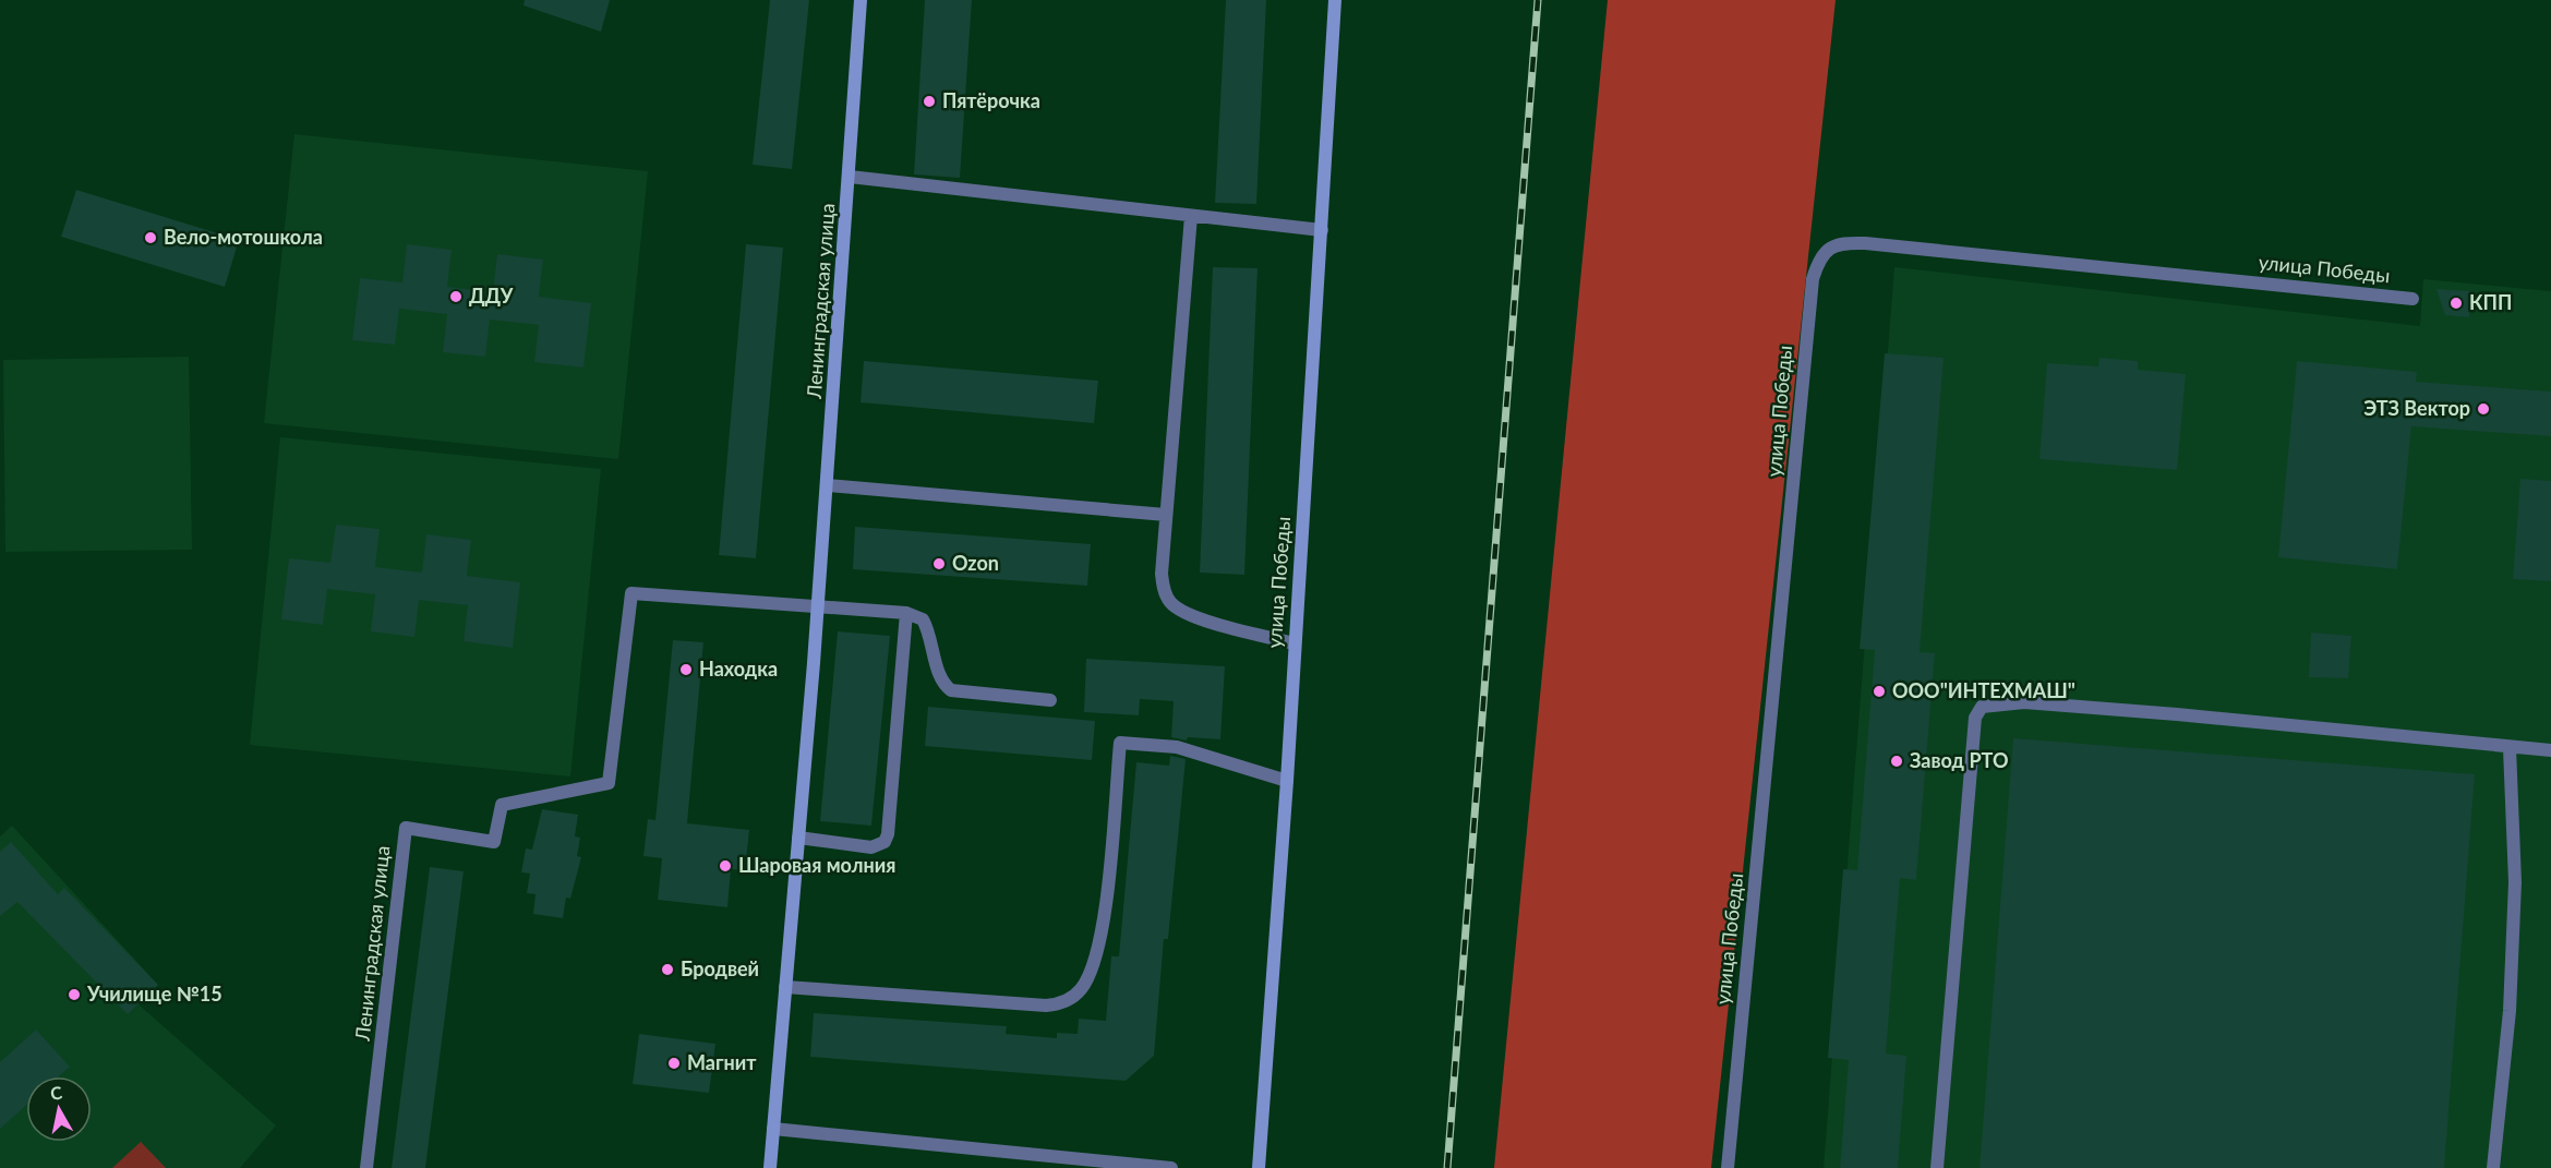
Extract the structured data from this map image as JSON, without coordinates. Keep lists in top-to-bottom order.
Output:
{
  "streets": {
    "street": ["улица Победы", "Ленинградская улица"]
  },
  "places": [
    "Пятёрочка",
    "Вело-мотошкола",
    "ДДУ",
    "КПП",
    "ЭТЗ Вектор",
    "Ozon",
    "Находка",
    "ООО\"ИНТЕХМАШ\"",
    "Завод РТО",
    "Шаровая молния",
    "Бродвей",
    "Училище №15",
    "Магнит"
  ],
  "north": "top"
}
